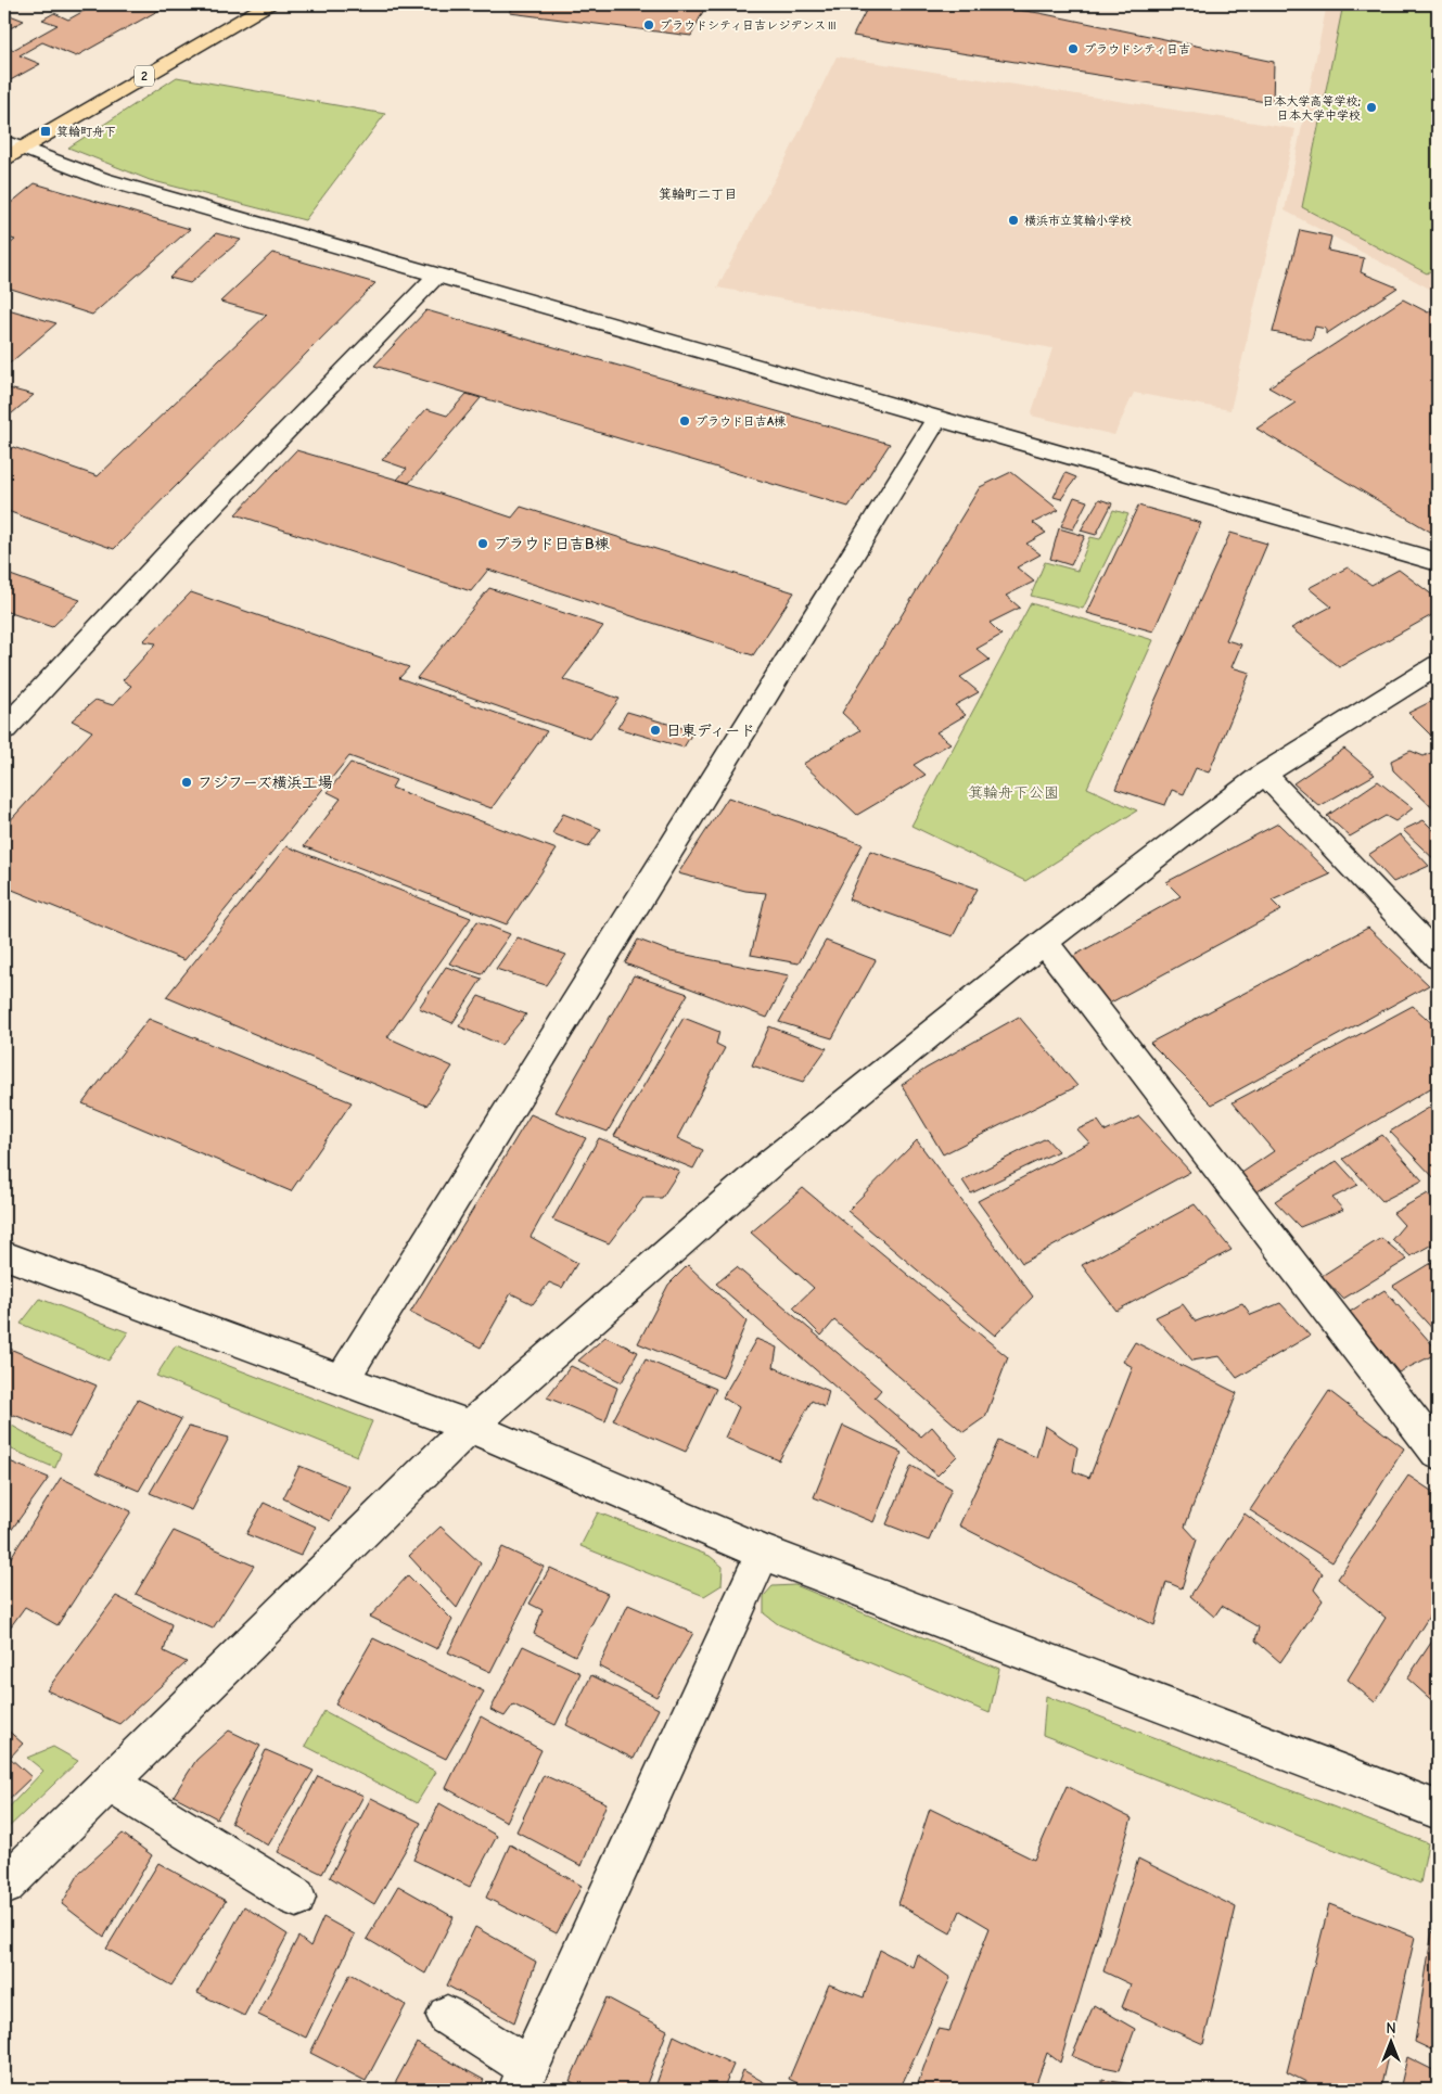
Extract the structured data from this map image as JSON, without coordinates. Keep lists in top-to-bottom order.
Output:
{
  "streets": {
    "main road": ["2"]
  },
  "districts": ["箕輪町二丁目"],
  "parks": ["箕輪舟下公園"],
  "places": {
    "other": [
      "プラウドシティ日吉レジデンスⅢ",
      "プラウドシティ日吉",
      "日本大学高等学校; 日本大学中学校",
      "横浜市立箕輪小学校",
      "プラウド日吉A棟",
      "プラウド日吉B棟",
      "日東ディード",
      "フジフーズ横浜工場"
    ],
    "transit": ["箕輪町舟下"]
  },
  "north": "top"
}
